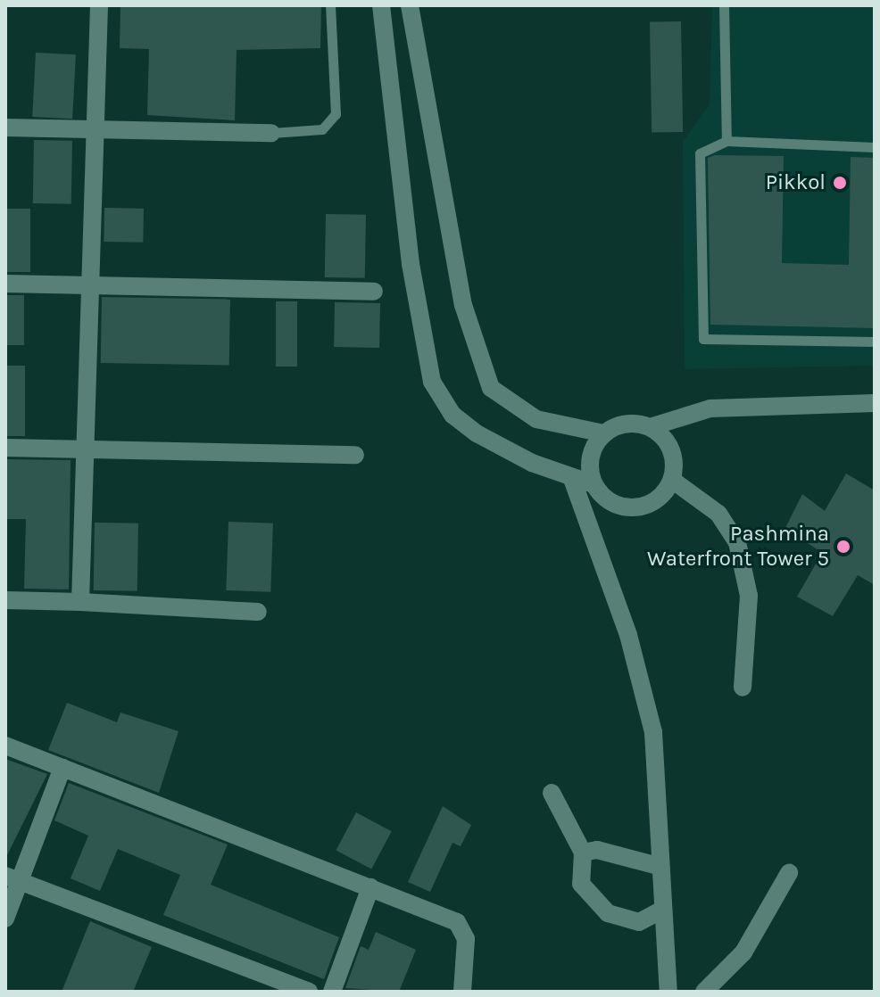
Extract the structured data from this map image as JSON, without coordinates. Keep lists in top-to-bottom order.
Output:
{
  "places": ["Pikkol", "Pashmina Waterfront Tower 5"]
}
